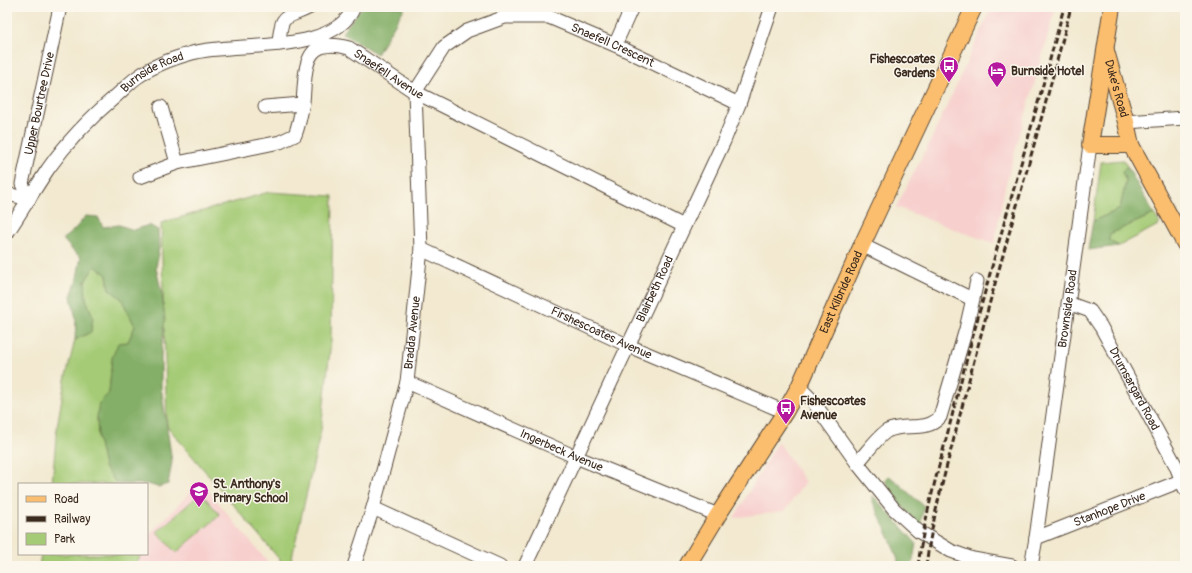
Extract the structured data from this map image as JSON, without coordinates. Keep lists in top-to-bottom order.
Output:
{
  "streets": {
    "main road": ["Duke's Road", "East Kilbride Road", "Brownside Road"],
    "street": [
      "Snaefell Crescent",
      "Burnside Road",
      "Snaefell Avenue",
      "Upper Bourtree Drive",
      "Blairbeth Road",
      "Firshescoates Avenue",
      "Bradda Avenue",
      "Drumsargard Road",
      "Ingerbeck Avenue",
      "Stanhope Drive"
    ]
  },
  "crossings": [
    ["Snaefell Crescent", "Snaefell Avenue"],
    ["Snaefell Crescent", "Blairbeth Road"],
    ["Snaefell Crescent", "Bradda Avenue"],
    ["Burnside Road", "Upper Bourtree Drive"],
    ["Snaefell Avenue", "Blairbeth Road"],
    ["Snaefell Avenue", "Bradda Avenue"],
    ["Duke's Road", "Brownside Road"],
    ["Blairbeth Road", "Firshescoates Avenue"],
    ["Blairbeth Road", "Ingerbeck Avenue"],
    ["East Kilbride Road", "Firshescoates Avenue"],
    ["East Kilbride Road", "Ingerbeck Avenue"],
    ["Brownside Road", "Drumsargard Road"],
    ["Brownside Road", "Stanhope Drive"],
    ["Firshescoates Avenue", "Bradda Avenue"],
    ["Bradda Avenue", "Ingerbeck Avenue"],
    ["Drumsargard Road", "Stanhope Drive"]
  ],
  "places": {
    "bus stop": ["Fishescoates Gardens", "Fishescoates Avenue"],
    "hotel": ["Burnside Hotel"],
    "school or university": ["St. Anthony's Primary School"]
  },
  "legend": ["Road", "Railway", "Park"]
}
